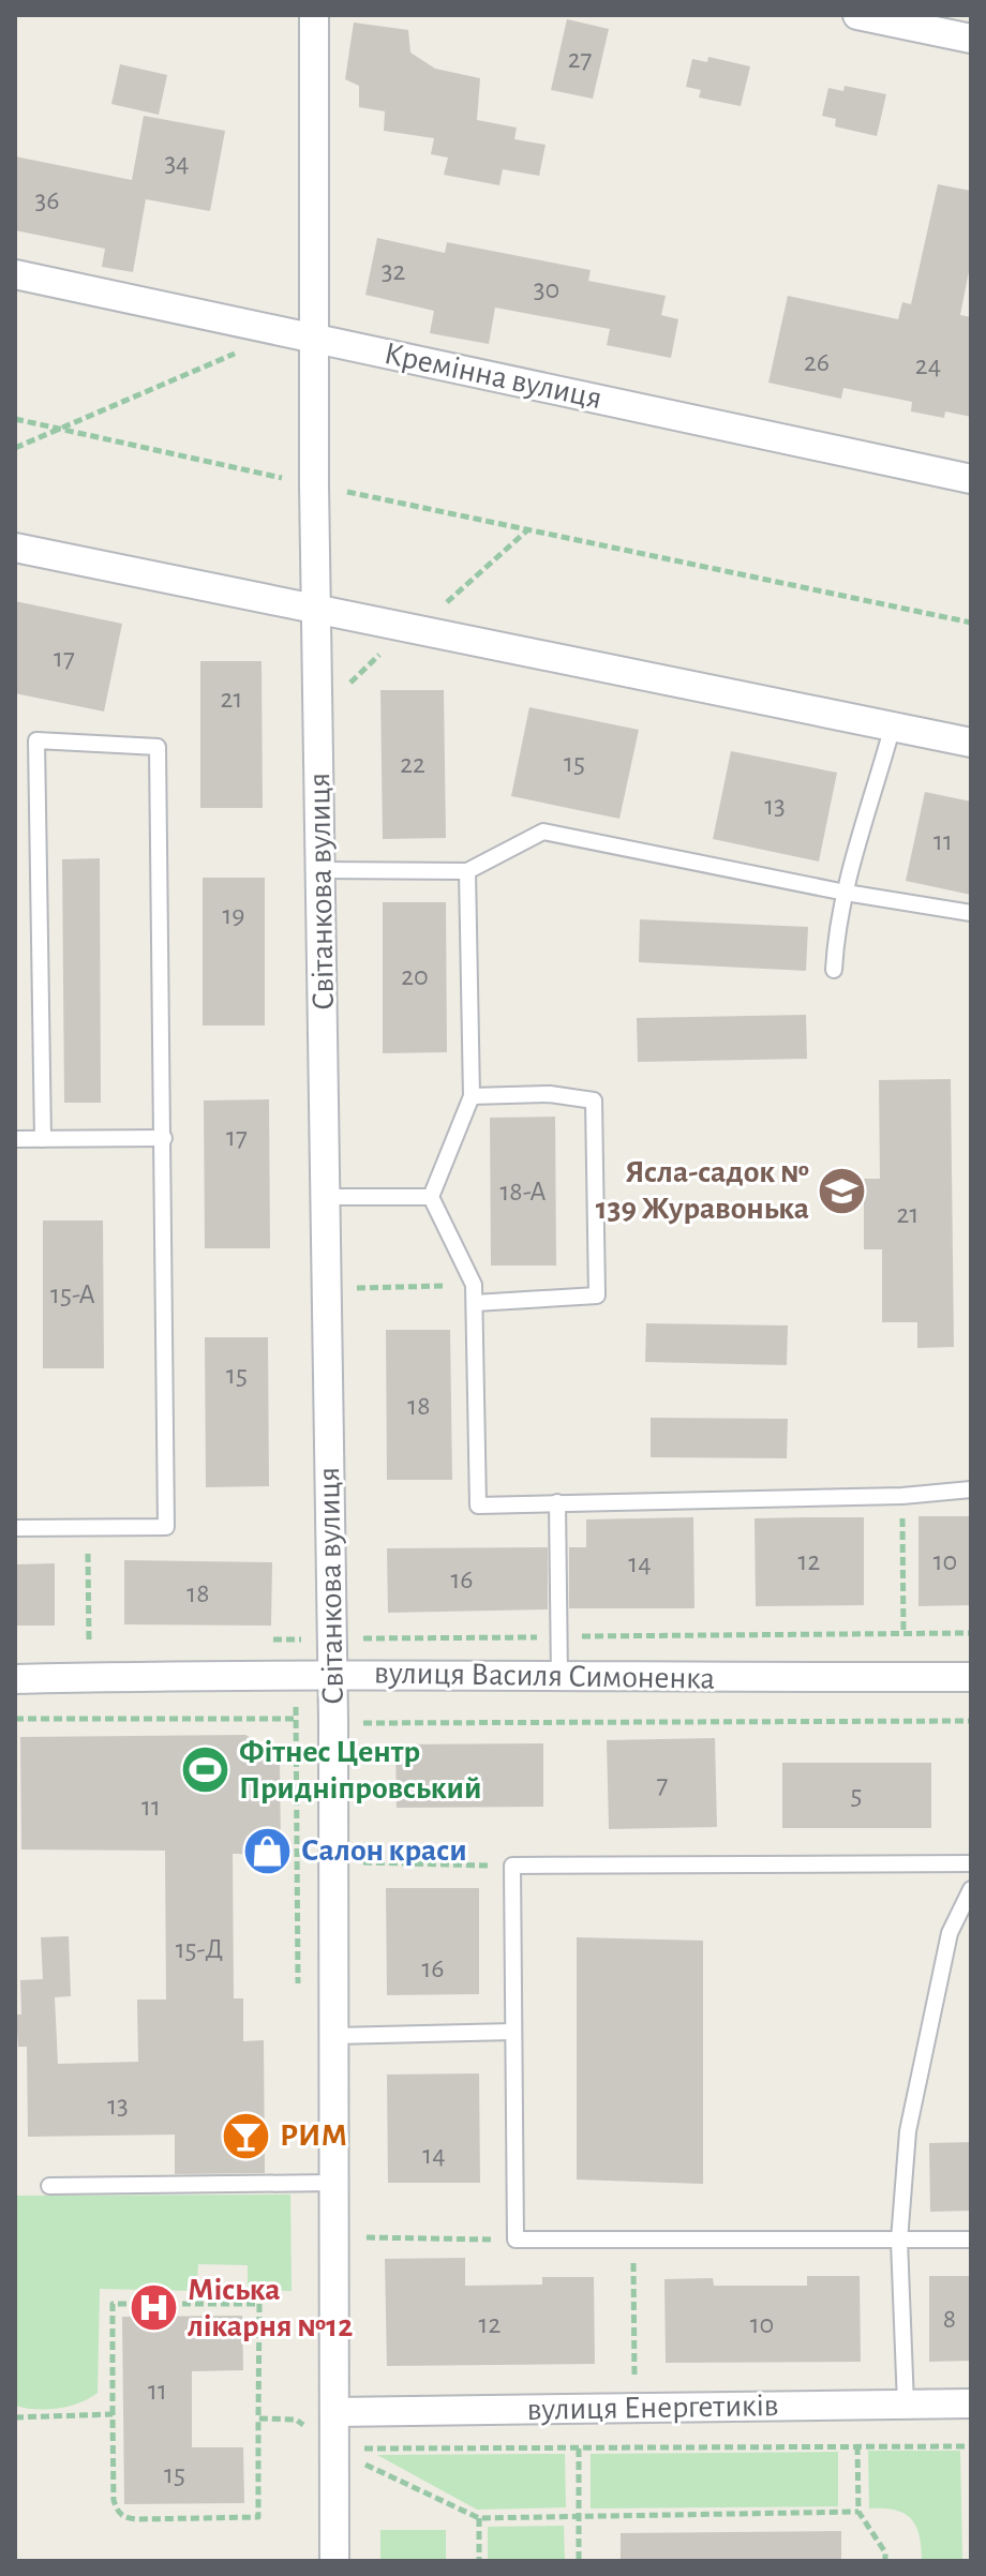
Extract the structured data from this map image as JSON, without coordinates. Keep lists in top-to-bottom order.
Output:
{
  "streets": {
    "street": [
      "Кремінна вулиця",
      "Світанкова вулиця",
      "вулиця Василя Симоненка",
      "вулиця Енергетиків"
    ]
  },
  "crossings": [
    ["Кремінна вулиця", "Світанкова вулиця"],
    ["Світанкова вулиця", "вулиця Василя Симоненка"],
    ["Світанкова вулиця", "вулиця Енергетиків"]
  ],
  "places": {
    "school or university": ["Ясла-садок № 139 Журавонька"],
    "sports": ["Фітнес Центр Придніпровський"],
    "shop": ["Салон краси"],
    "bar": ["РИМ"],
    "hospital": ["Міська лікарня №12"]
  },
  "house_numbers": [
    "27",
    "34",
    "36",
    "32",
    "30",
    "26",
    "24",
    "17",
    "21",
    "15",
    "22",
    "13",
    "11",
    "19",
    "20",
    "17",
    "18-А",
    "21",
    "15-А",
    "15",
    "18",
    "12",
    "10",
    "14",
    "16",
    "18",
    "7",
    "5",
    "11",
    "15-Д",
    "16",
    "13",
    "14",
    "8",
    "12",
    "10",
    "11",
    "15"
  ]
}
